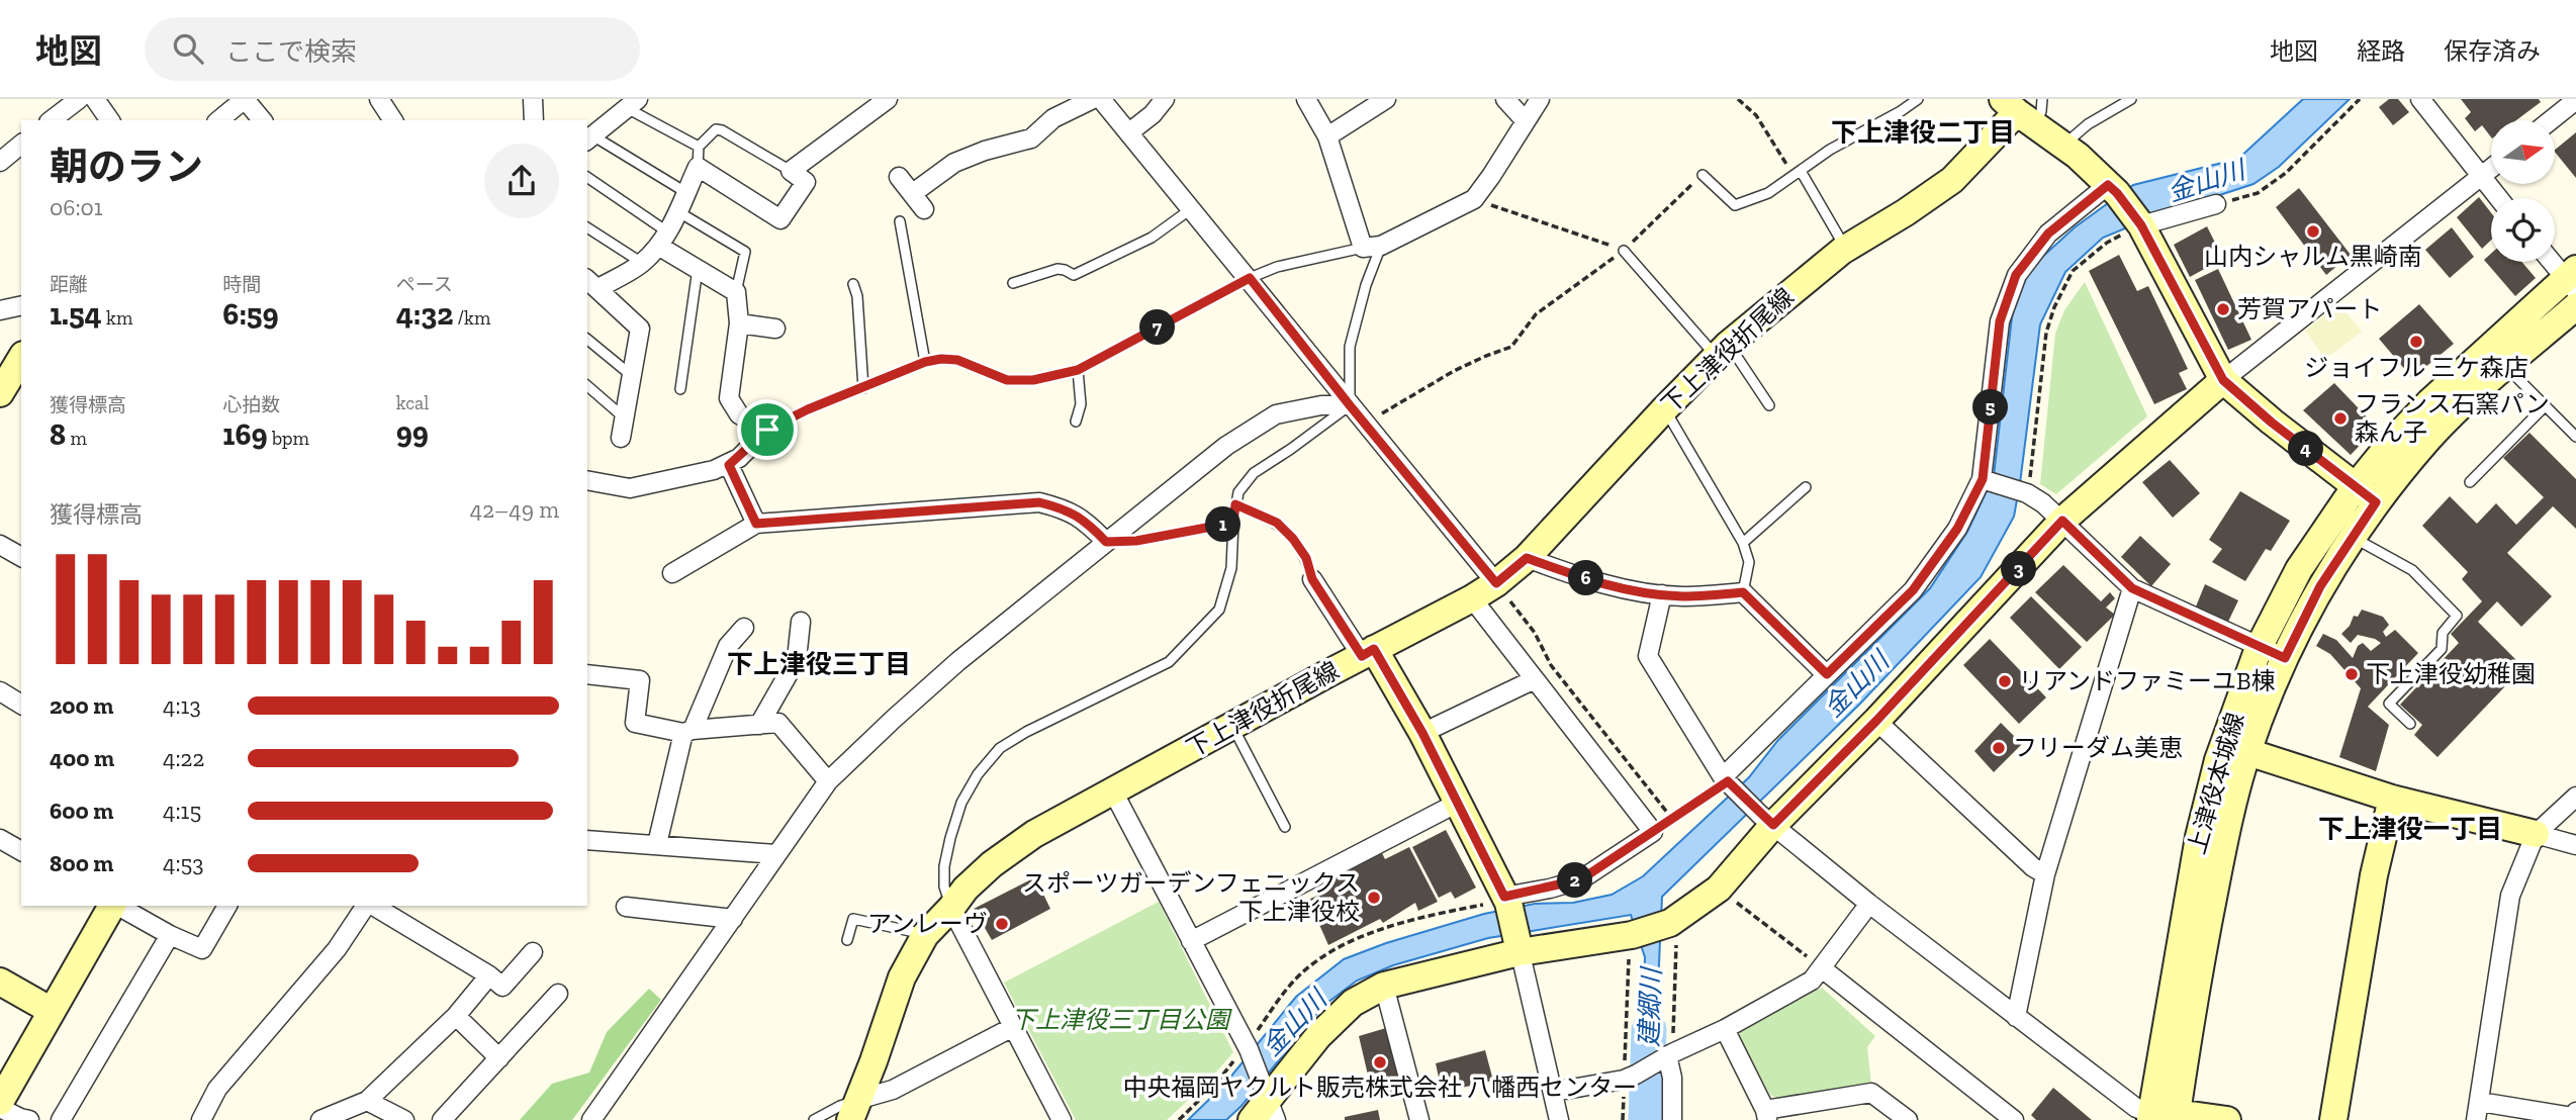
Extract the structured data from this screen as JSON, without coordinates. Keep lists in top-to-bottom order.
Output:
{
  "streets": {
    "street": ["下上津役折尾線", "上津役本城線"]
  },
  "districts": ["下上津役二丁目", "下上津役三丁目", "下上津役一丁目"],
  "water": ["金山川", "建郷川"],
  "parks": ["下上津役三丁目公園"],
  "places": [
    "山内シャルム黒崎南",
    "芳賀アパート",
    "ジョイフル 三ケ森店",
    "フランス石窯パン 森ん子",
    "下上津役幼稚園",
    "リアンドファミーユB棟",
    "フリーダム美恵",
    "スポーツガーデンフェニックス 下上津役校",
    "アンレーヴ",
    "中央福岡ヤクルト販売株式会社 八幡西センター"
  ],
  "north": "right",
  "page": {
    "header": "地図",
    "search": "ここで検索",
    "nav": ["地図", "経路", "保存済み"],
    "heading": ["朝のラン", "06:01"],
    "stats": [
      ["距離", "1.54 km"],
      ["時間", "6:59"],
      ["ペース", "4:32 /km"],
      ["獲得標高", "8 m"],
      ["心拍数", "169 bpm"],
      ["kcal", "99"]
    ],
    "pins": [
      "7",
      "5",
      "4",
      "1",
      "3",
      "6",
      "2"
    ],
    "chart": ["獲得標高", "42–49 m"],
    "list": [
      {
        "name": "200 m",
        "note": "4:13"
      },
      {
        "name": "400 m",
        "note": "4:22"
      },
      {
        "name": "600 m",
        "note": "4:15"
      },
      {
        "name": "800 m",
        "note": "4:53"
      }
    ]
  }
}
